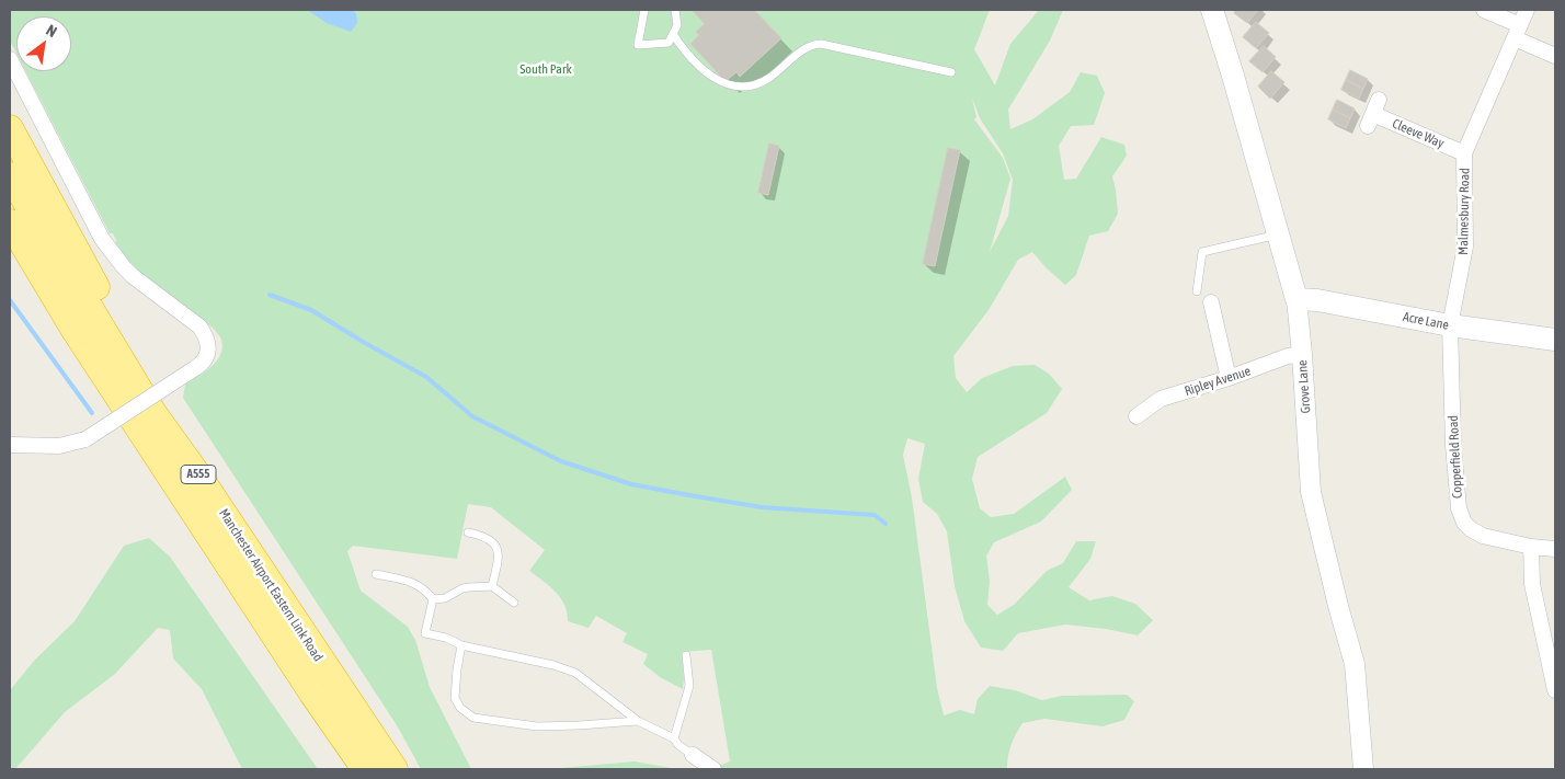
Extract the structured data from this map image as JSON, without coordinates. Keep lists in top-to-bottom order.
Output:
{
  "streets": {
    "highway": ["A555", "Manchester Airport Eastern Link Road"],
    "main road": ["Acre Lane", "Grove Lane"],
    "street": [
      "Cleeve Way",
      "Malmesbury Road",
      "Ripley Avenue",
      "Copperfield Road"
    ]
  },
  "crossings": [
    ["Cleeve Way", "Malmesbury Road"],
    ["Malmesbury Road", "Acre Lane"],
    ["Malmesbury Road", "Copperfield Road"],
    ["Acre Lane", "Grove Lane"],
    ["Acre Lane", "Copperfield Road"],
    ["Ripley Avenue", "Grove Lane"]
  ],
  "parks": ["South Park"],
  "north": "top right"
}
